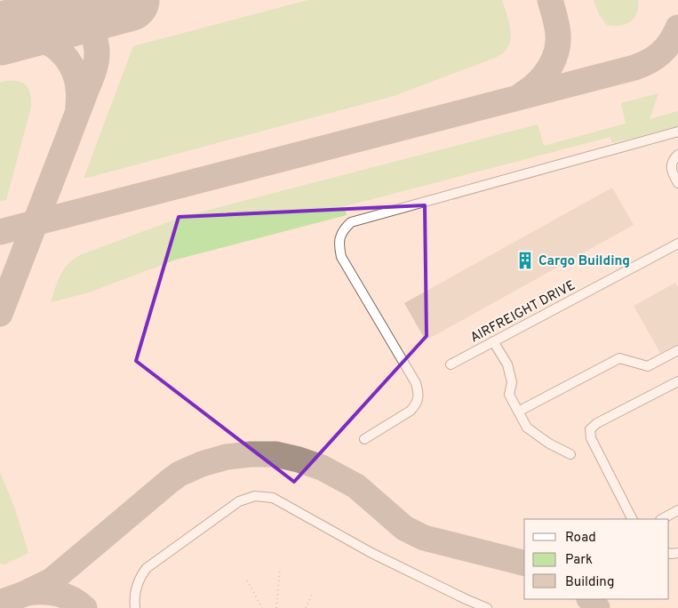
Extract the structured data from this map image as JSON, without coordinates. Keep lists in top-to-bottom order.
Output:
{
  "streets": {
    "street": ["AIRFREIGHT DRIVE"]
  },
  "places": {
    "building": ["Cargo Building"]
  },
  "legend": ["Road", "Park", "Building"]
}
